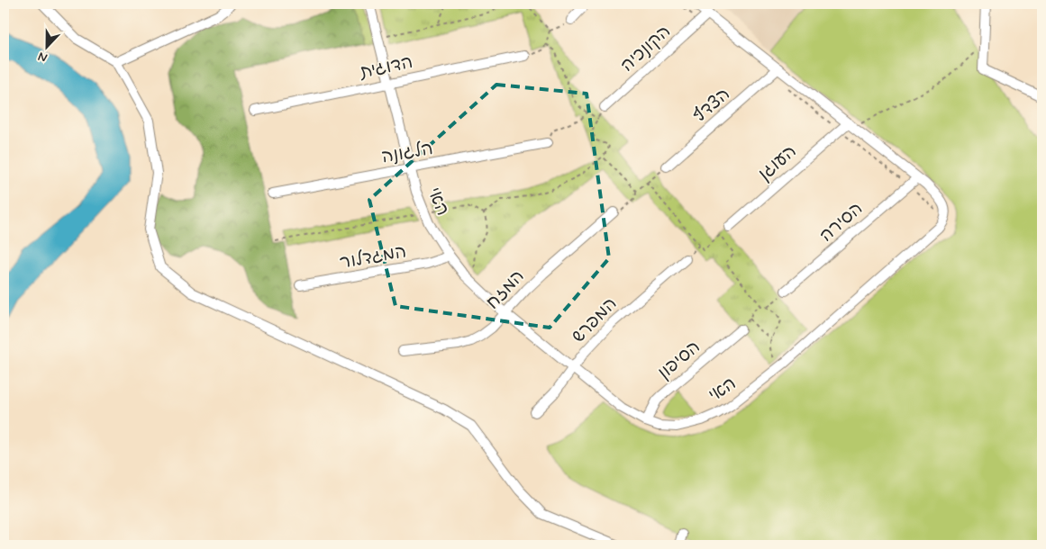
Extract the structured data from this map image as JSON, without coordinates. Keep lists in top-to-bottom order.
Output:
{
  "streets": {
    "street": [
      "הקונכיה",
      "הדוגית",
      "הצדף",
      "הלגונה",
      "העוגן",
      "האי",
      "הסירה",
      "המגדלור",
      "המזח",
      "המפרש",
      "הסיפון"
    ]
  },
  "crossings": [
    ["הדוגית", "האי"],
    ["הלגונה", "האי"],
    ["האי", "המגדלור"],
    ["האי", "המזח"],
    ["האי", "המפרש"],
    ["האי", "הסיפון"]
  ],
  "north": "bottom"
}
